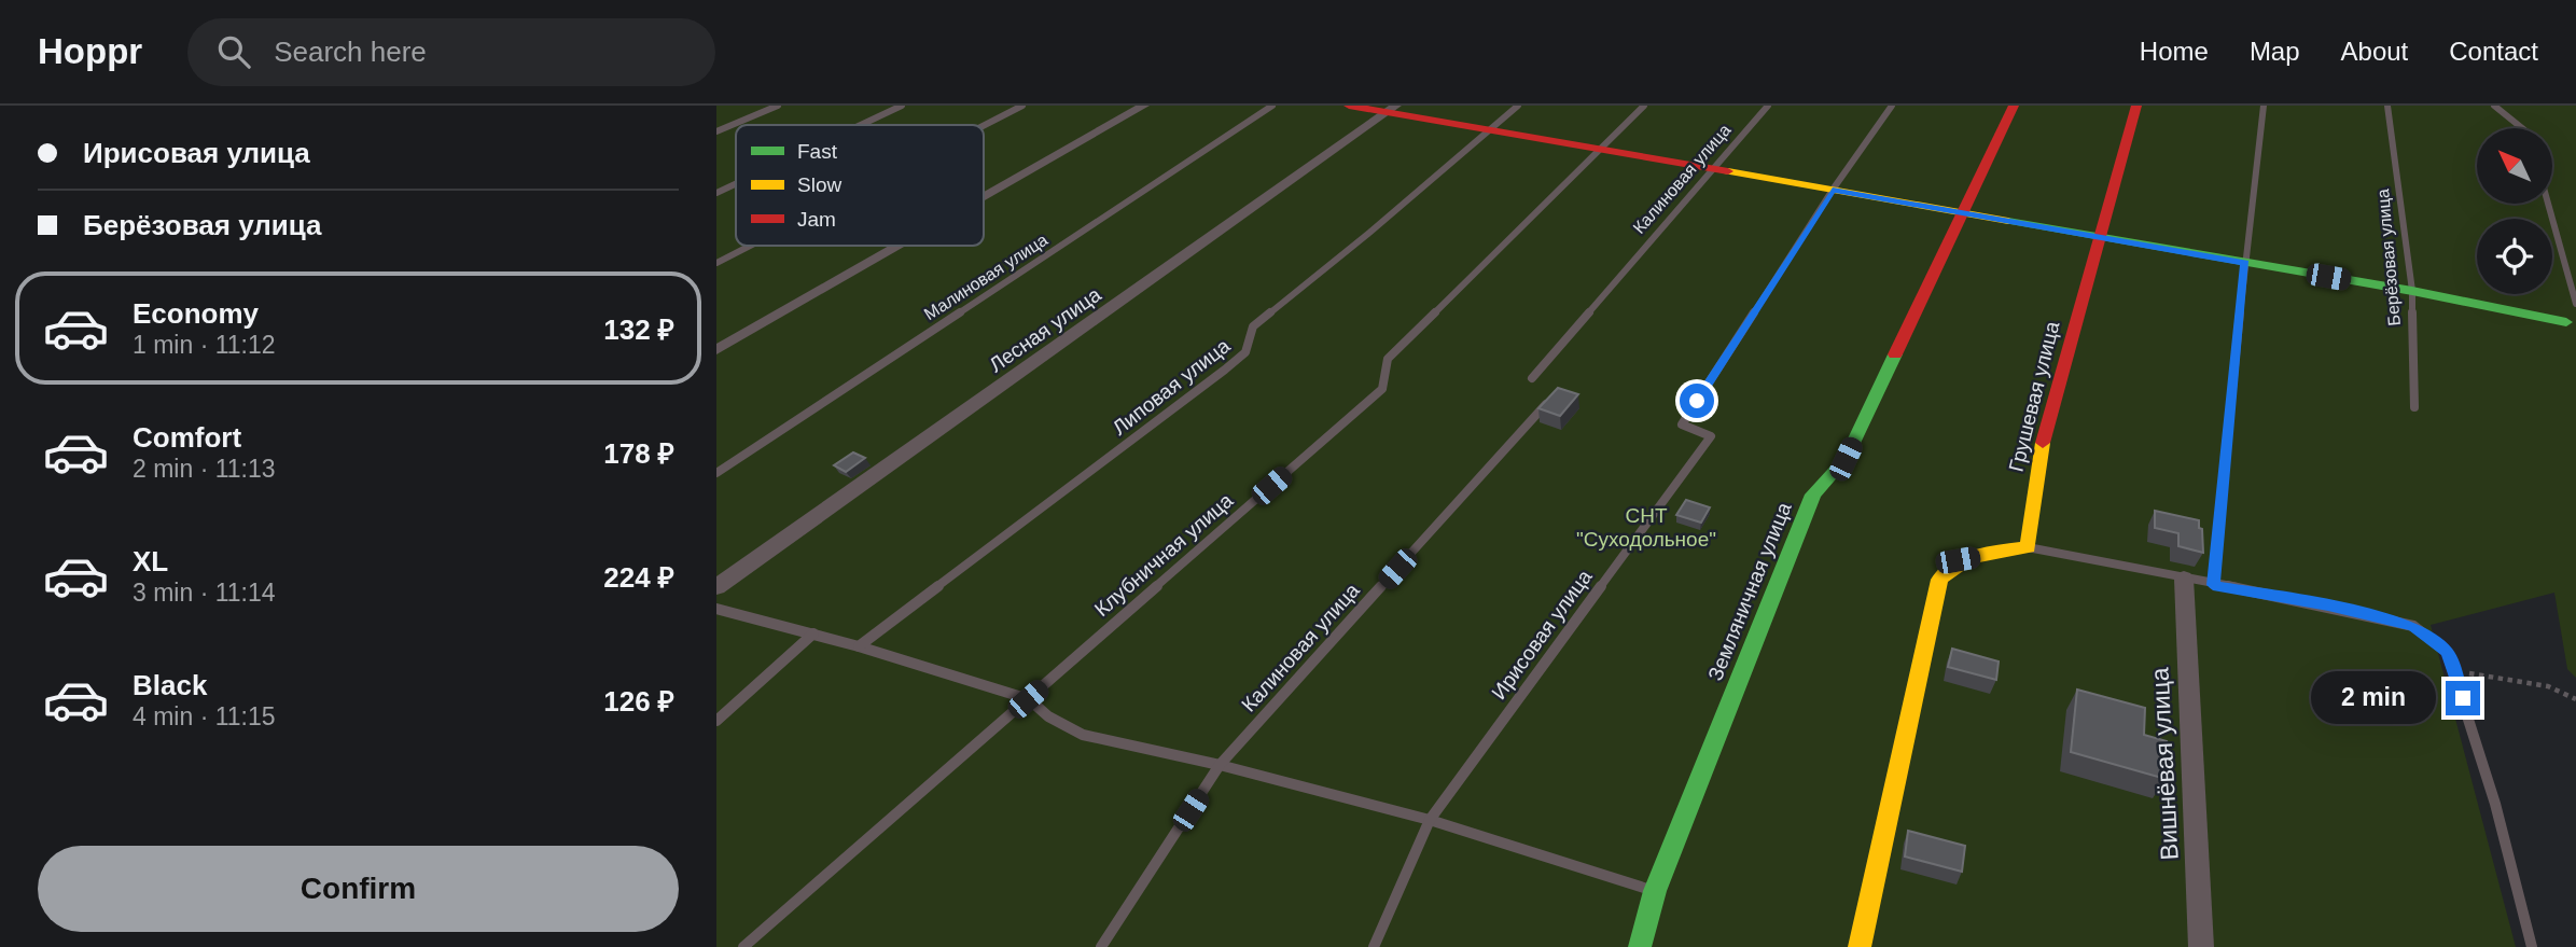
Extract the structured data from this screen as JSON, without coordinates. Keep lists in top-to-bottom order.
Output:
{
  "streets": {
    "street": [
      "Лесная улица",
      "Грушевая улица",
      "Земляничная улица",
      "Вишнёвая улица"
    ],
    "lane": [
      "Калиновая улица",
      "Берёзовая улица",
      "Малиновая улица",
      "Липовая улица",
      "Клубничная улица",
      "Ирисовая улица"
    ]
  },
  "parks": ["СНТ \"Суходольное\""],
  "legend": ["Fast", "Slow", "Jam"],
  "north": "top left",
  "page": {
    "header": "Hoppr",
    "search": "Search here",
    "nav": [
      "Home",
      "Map",
      "About",
      "Contact"
    ],
    "banner": ["Ирисовая улица", "Берёзовая улица"],
    "list": [
      {
        "name": "Economy",
        "note": "1 min · 11:12",
        "value": "132 ₽"
      },
      {
        "name": "Comfort",
        "note": "2 min · 11:13",
        "value": "178 ₽"
      },
      {
        "name": "XL",
        "note": "3 min · 11:14",
        "value": "224 ₽"
      },
      {
        "name": "Black",
        "note": "4 min · 11:15",
        "value": "126 ₽"
      }
    ],
    "bubble": "2 min",
    "buttons": "Confirm"
  }
}
